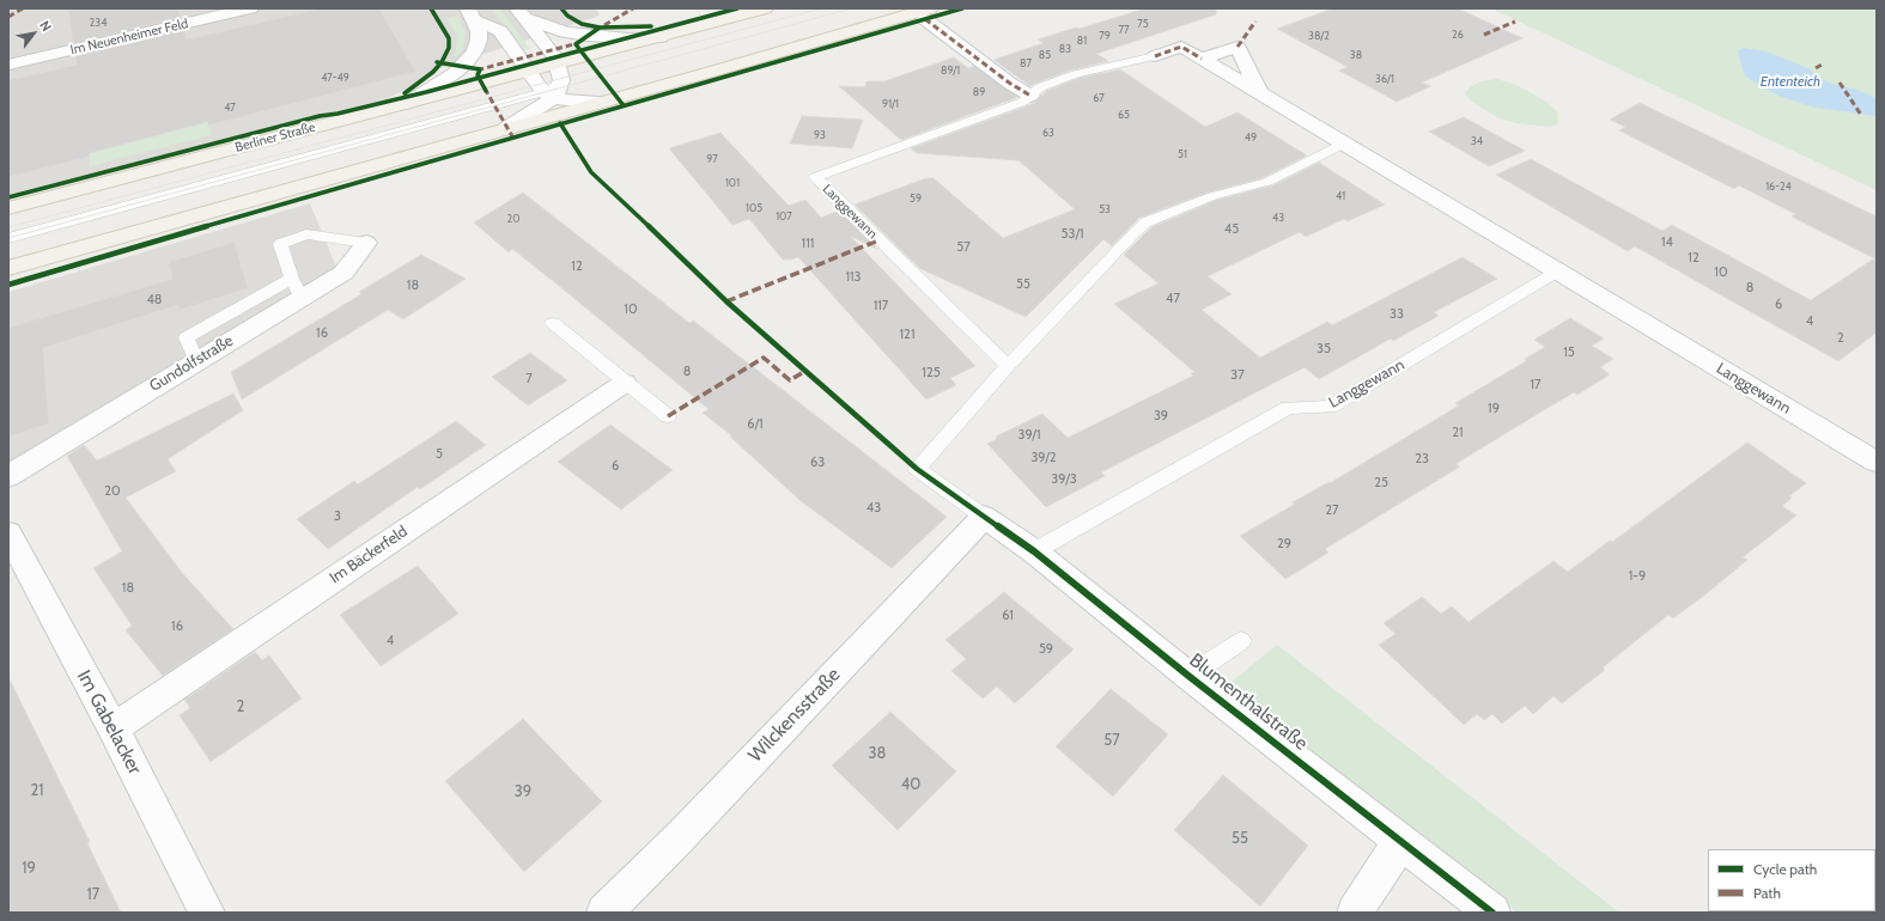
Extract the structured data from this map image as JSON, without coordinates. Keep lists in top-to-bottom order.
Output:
{
  "streets": {
    "main road": ["Berliner Straße"],
    "street": [
      "Im Neuenheimer Feld",
      "Langgewann",
      "Gundolfstraße",
      "Im Bäckerfeld",
      "Blumenthalstraße",
      "Wilckensstraße",
      "Im Gabelacker"
    ]
  },
  "crossings": [
    ["Langgewann", "Blumenthalstraße"],
    ["Im Bäckerfeld", "Im Gabelacker"],
    ["Blumenthalstraße", "Wilckensstraße"]
  ],
  "water": ["Ententeich"],
  "house_numbers": [
    "234",
    "75",
    "77",
    "26",
    "79",
    "38/2",
    "81",
    "83",
    "85",
    "38",
    "87",
    "89/1",
    "47-49",
    "36/1",
    "89",
    "67",
    "91/1",
    "47",
    "65",
    "63",
    "93",
    "49",
    "34",
    "51",
    "97",
    "101",
    "16-24",
    "41",
    "59",
    "105",
    "53",
    "107",
    "43",
    "20",
    "45",
    "53/1",
    "14",
    "111",
    "57",
    "12",
    "12",
    "10",
    "113",
    "55",
    "18",
    "8",
    "47",
    "48",
    "6",
    "117",
    "10",
    "33",
    "4",
    "16",
    "121",
    "2",
    "35",
    "15",
    "8",
    "125",
    "37",
    "7",
    "17",
    "19",
    "39",
    "6/1",
    "21",
    "39/1",
    "5",
    "39/2",
    "23",
    "63",
    "6",
    "39/3",
    "25",
    "20",
    "43",
    "27",
    "3",
    "29",
    "1-9",
    "18",
    "61",
    "16",
    "4",
    "59",
    "2",
    "57",
    "38",
    "40",
    "21",
    "39",
    "55",
    "19",
    "17"
  ],
  "legend": ["Cycle path", "Path"],
  "north": "top right"
}
